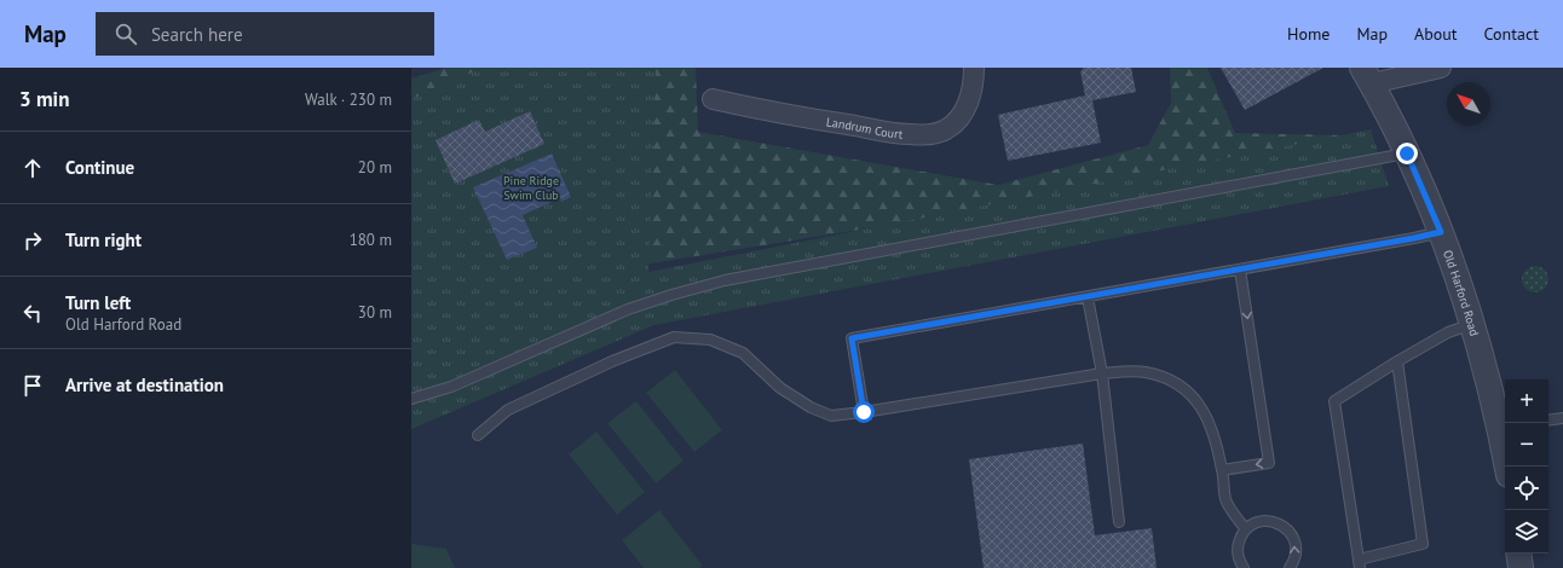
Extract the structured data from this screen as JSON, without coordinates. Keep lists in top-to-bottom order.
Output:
{
  "streets": {
    "street": ["Landrum Court", "Old Harford Road"]
  },
  "parks": ["Pine Ridge Swim Club"],
  "north": "top left",
  "page": {
    "header": "Map",
    "search": "Search here",
    "nav": [
      "Home",
      "Map",
      "About",
      "Contact"
    ],
    "heading": ["3 min", "Walk · 230 m"],
    "list": [
      ["Continue", "20 m"],
      ["Turn right", "180 m"],
      ["Turn left", "Old Harford Road", "30 m"],
      "Arrive at destination"
    ],
    "map_buttons": ["+", "−"]
  }
}
